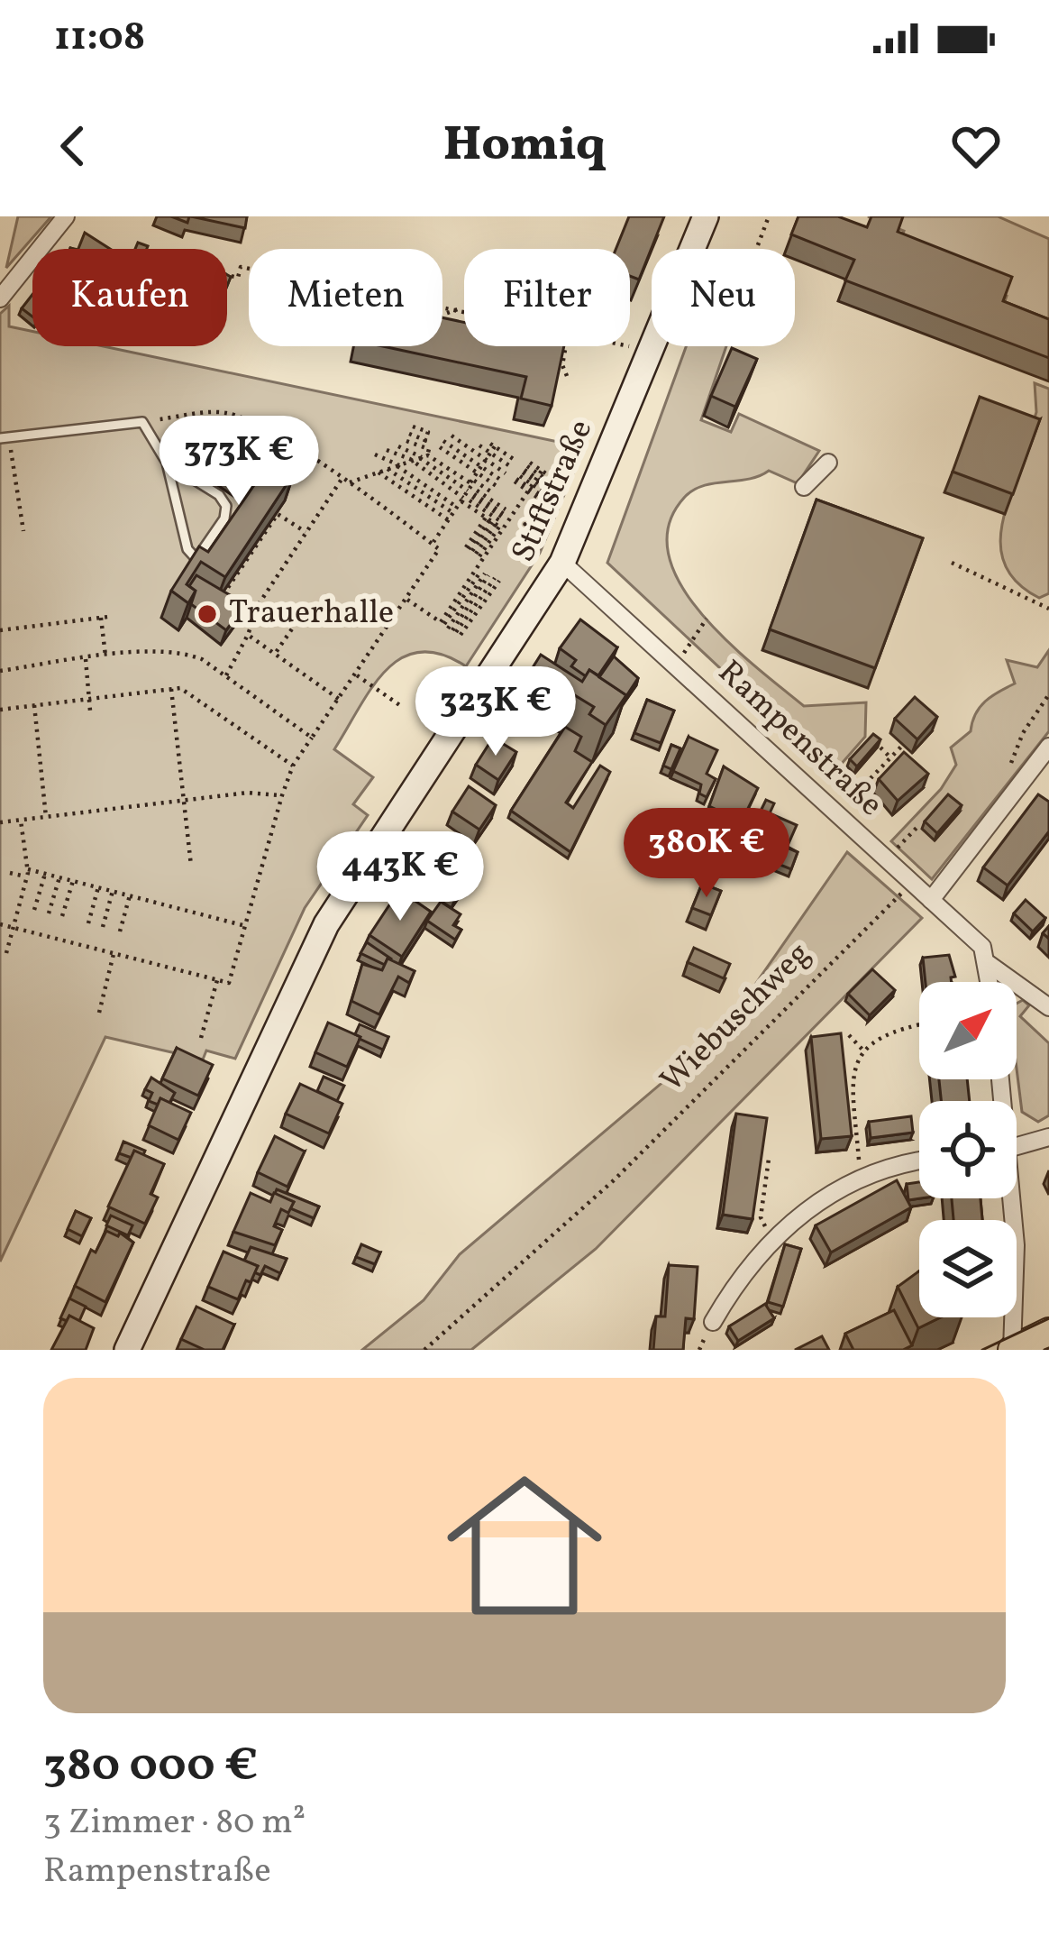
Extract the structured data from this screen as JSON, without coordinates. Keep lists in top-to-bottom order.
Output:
{
  "streets": {
    "street": ["Stiftstraße", "Rampenstraße"],
    "path": ["Wiebuschweg"]
  },
  "crossings": [
    ["Stiftstraße", "Rampenstraße"],
    ["Rampenstraße", "Wiebuschweg"]
  ],
  "places": ["Trauerhalle"],
  "north": "top right",
  "page": {
    "status": "11:08",
    "header": "Homiq",
    "chip": [
      "Kaufen",
      "Mieten",
      "Filter",
      "Neu"
    ],
    "price": [
      "373K €",
      "323K €",
      "380K €",
      "443K €"
    ],
    "list": [
      {
        "name": "380 000 €",
        "note": "3 Zimmer · 80 m² · Rampenstraße"
      }
    ]
  }
}
